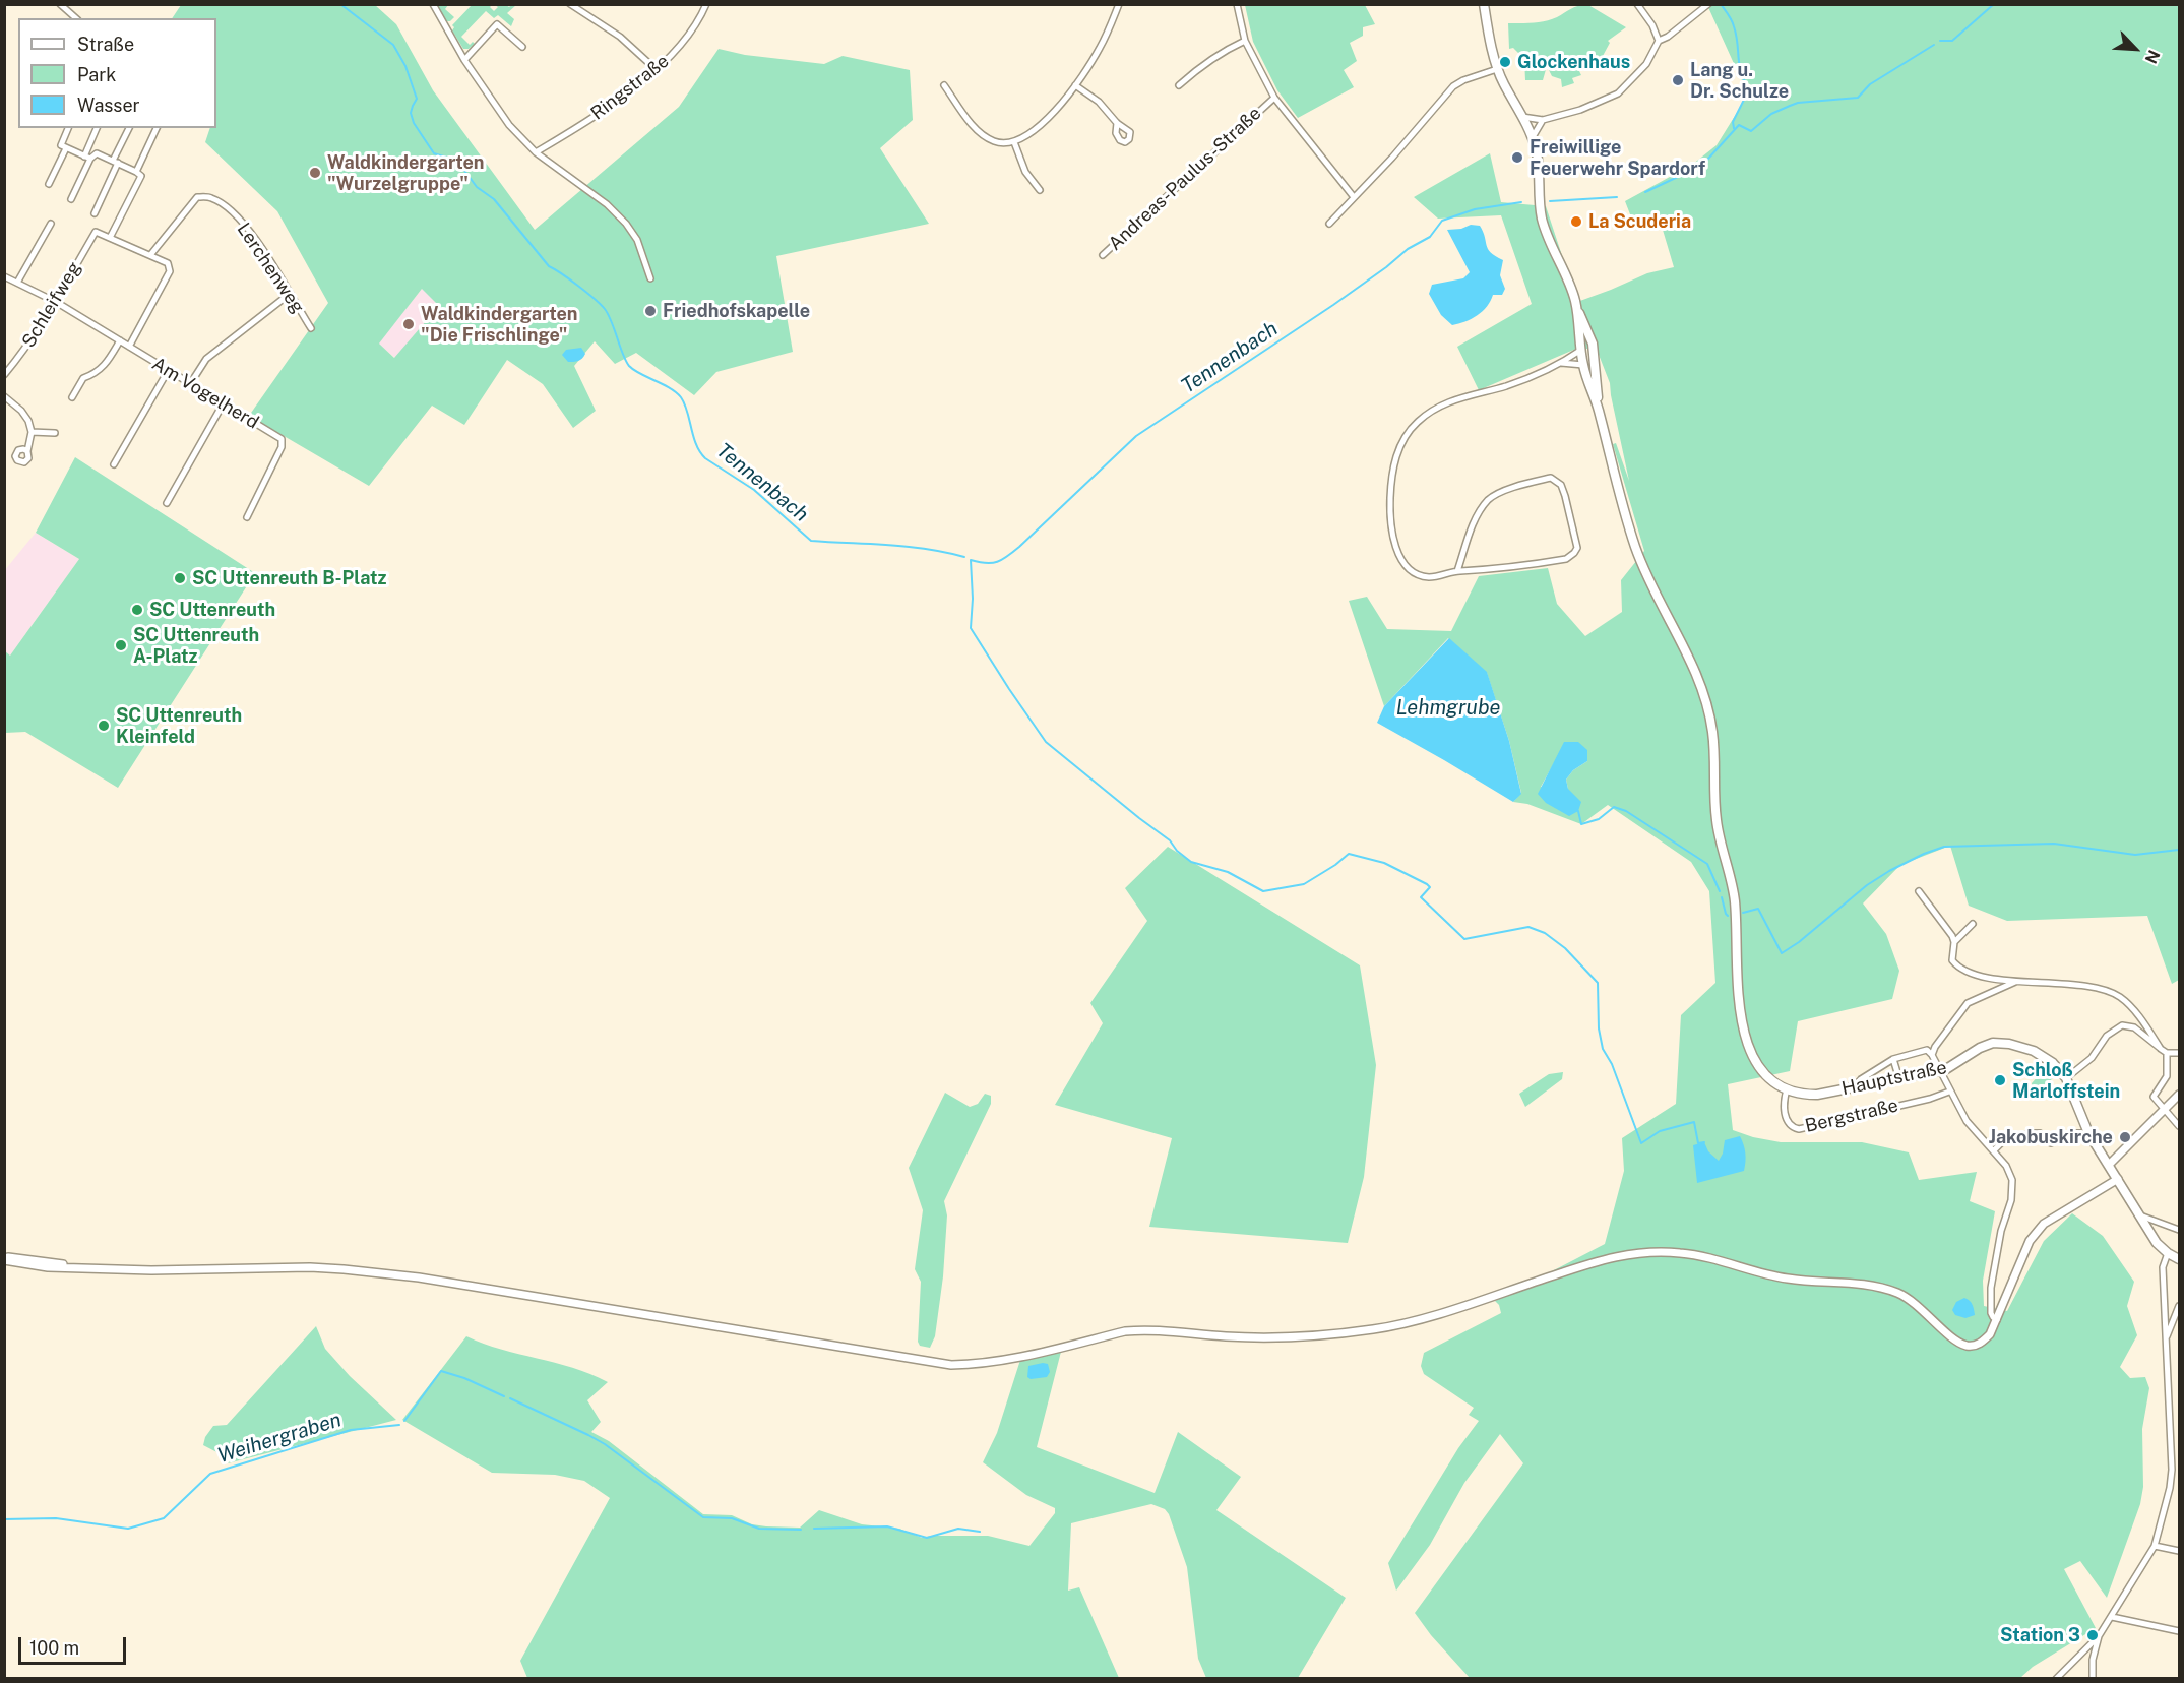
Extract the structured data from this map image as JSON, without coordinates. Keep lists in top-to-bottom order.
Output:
{
  "streets": {
    "main road": ["Hauptstraße"],
    "street": [
      "Ringstraße",
      "Andreas-Paulus-Straße",
      "Lerchenweg",
      "Schleifweg",
      "Am Vogelherd",
      "Bergstraße"
    ]
  },
  "crossings": [
    ["Schleifweg", "Am Vogelherd"],
    ["Hauptstraße", "Bergstraße"]
  ],
  "water": ["Tennenbach", "Lehmgrube", "Weihergraben"],
  "places": [
    "Glockenhaus",
    "Lang u. Dr. Schulze",
    "Freiwillige Feuerwehr Spardorf",
    "Waldkindergarten \"Wurzelgruppe\"",
    "La Scuderia",
    "Friedhofskapelle",
    "Waldkindergarten \"Die Frischlinge\"",
    "SC Uttenreuth B-Platz",
    "SC Uttenreuth",
    "SC Uttenreuth A-Platz",
    "SC Uttenreuth Kleinfeld",
    "Schloß Marloffstein",
    "Jakobuskirche",
    "Station 3"
  ],
  "legend": ["Straße", "Park", "Wasser"],
  "scale_bar": "100 m",
  "north": "bottom right"
}
